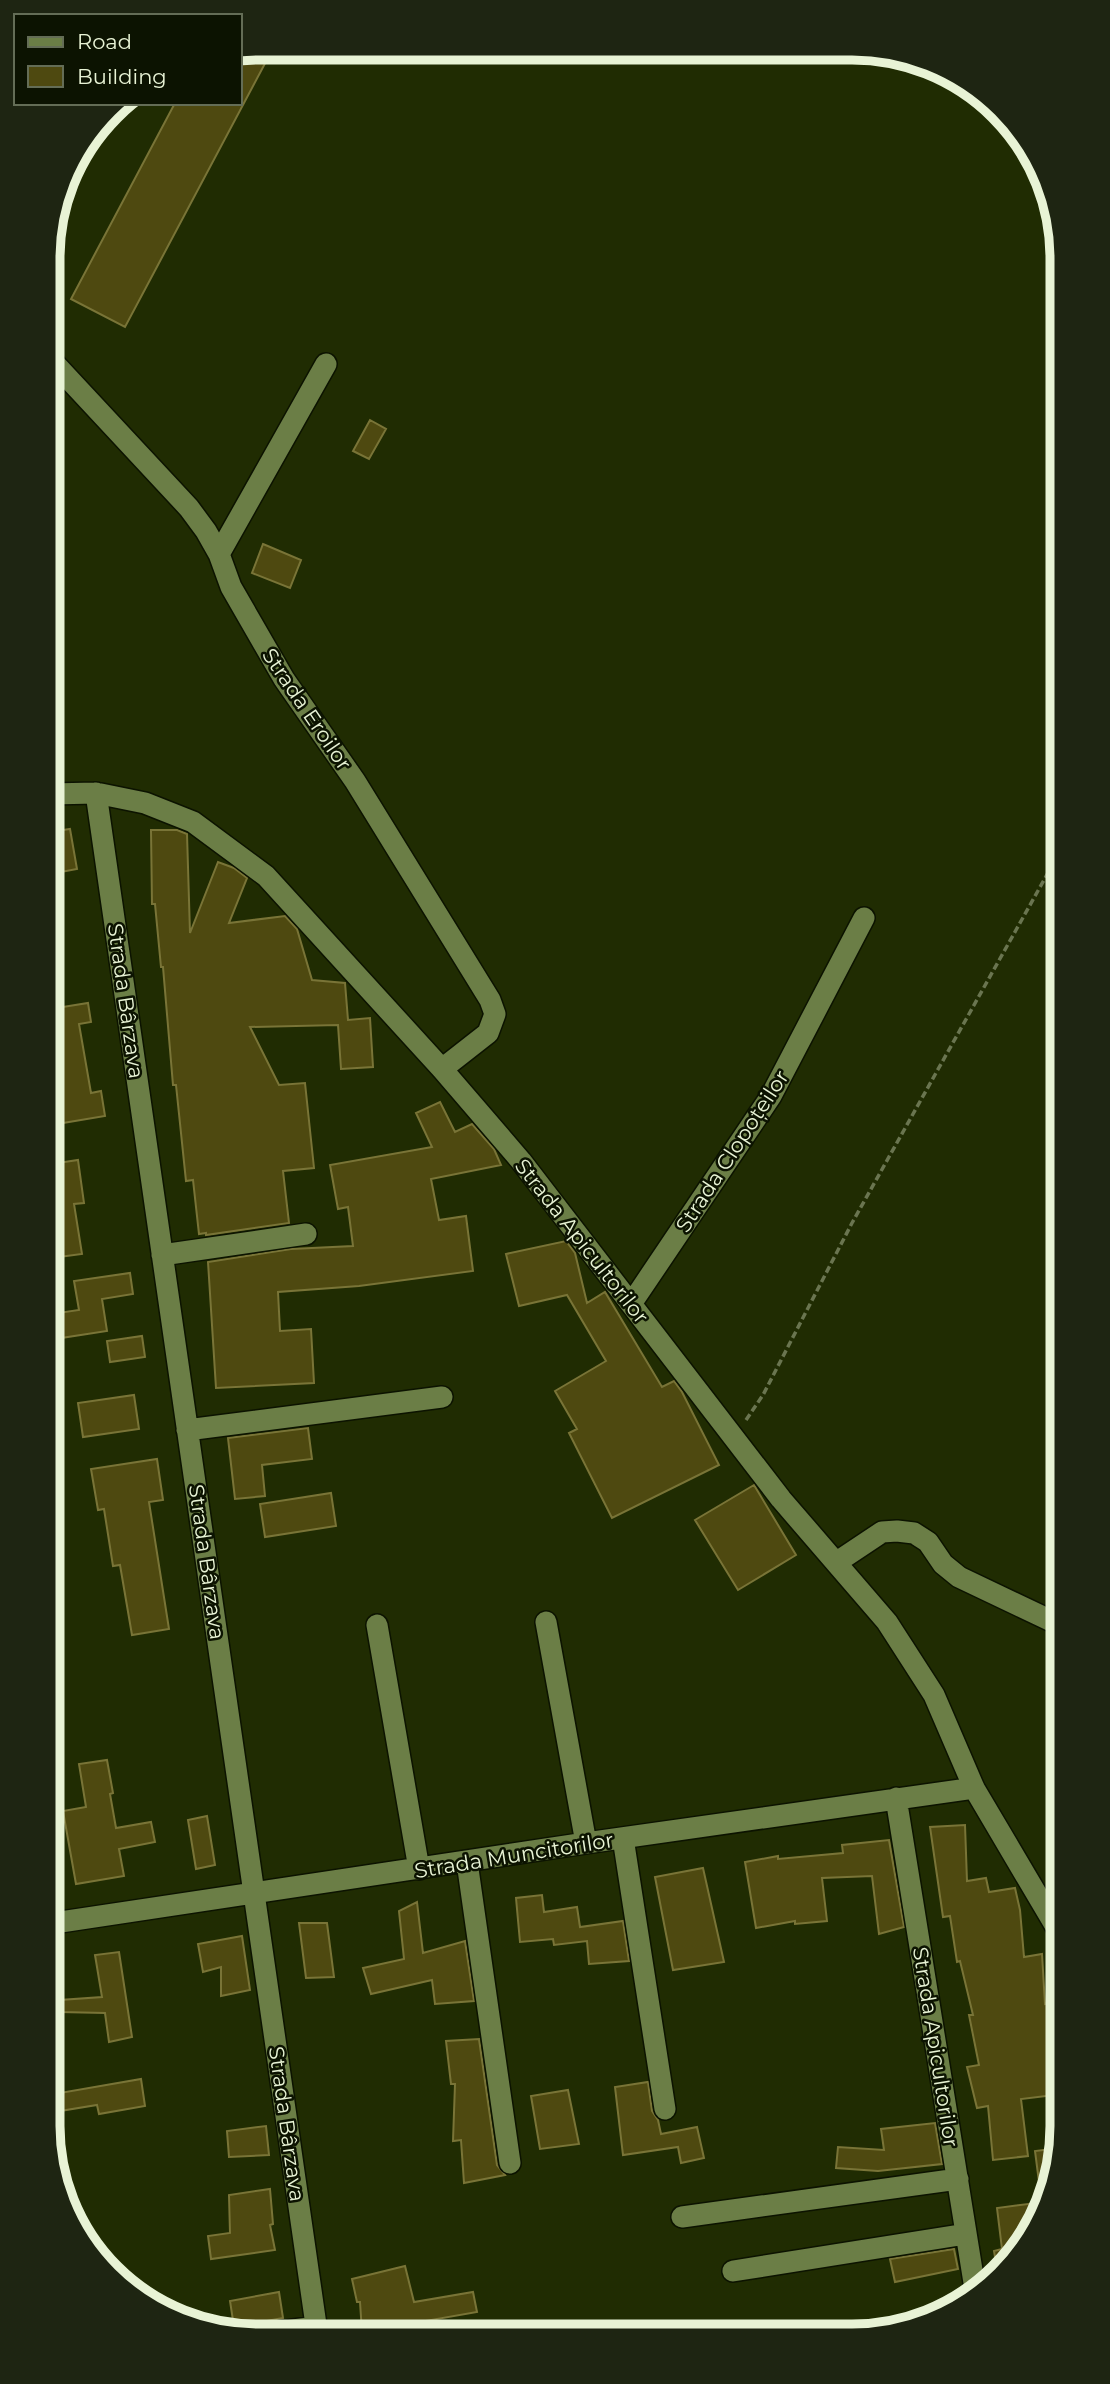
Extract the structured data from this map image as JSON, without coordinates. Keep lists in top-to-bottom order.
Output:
{
  "streets": {
    "street": [
      "Strada Eroilor",
      "Strada Bârzava",
      "Strada Clopoțeilor",
      "Strada Apicultorilor",
      "Strada Muncitorilor"
    ]
  },
  "crossings": [
    ["Strada Eroilor", "Strada Apicultorilor"],
    ["Strada Bârzava", "Strada Apicultorilor"],
    ["Strada Bârzava", "Strada Muncitorilor"],
    ["Strada Clopoțeilor", "Strada Apicultorilor"],
    ["Strada Apicultorilor", "Strada Muncitorilor"]
  ],
  "legend": ["Road", "Building"]
}
